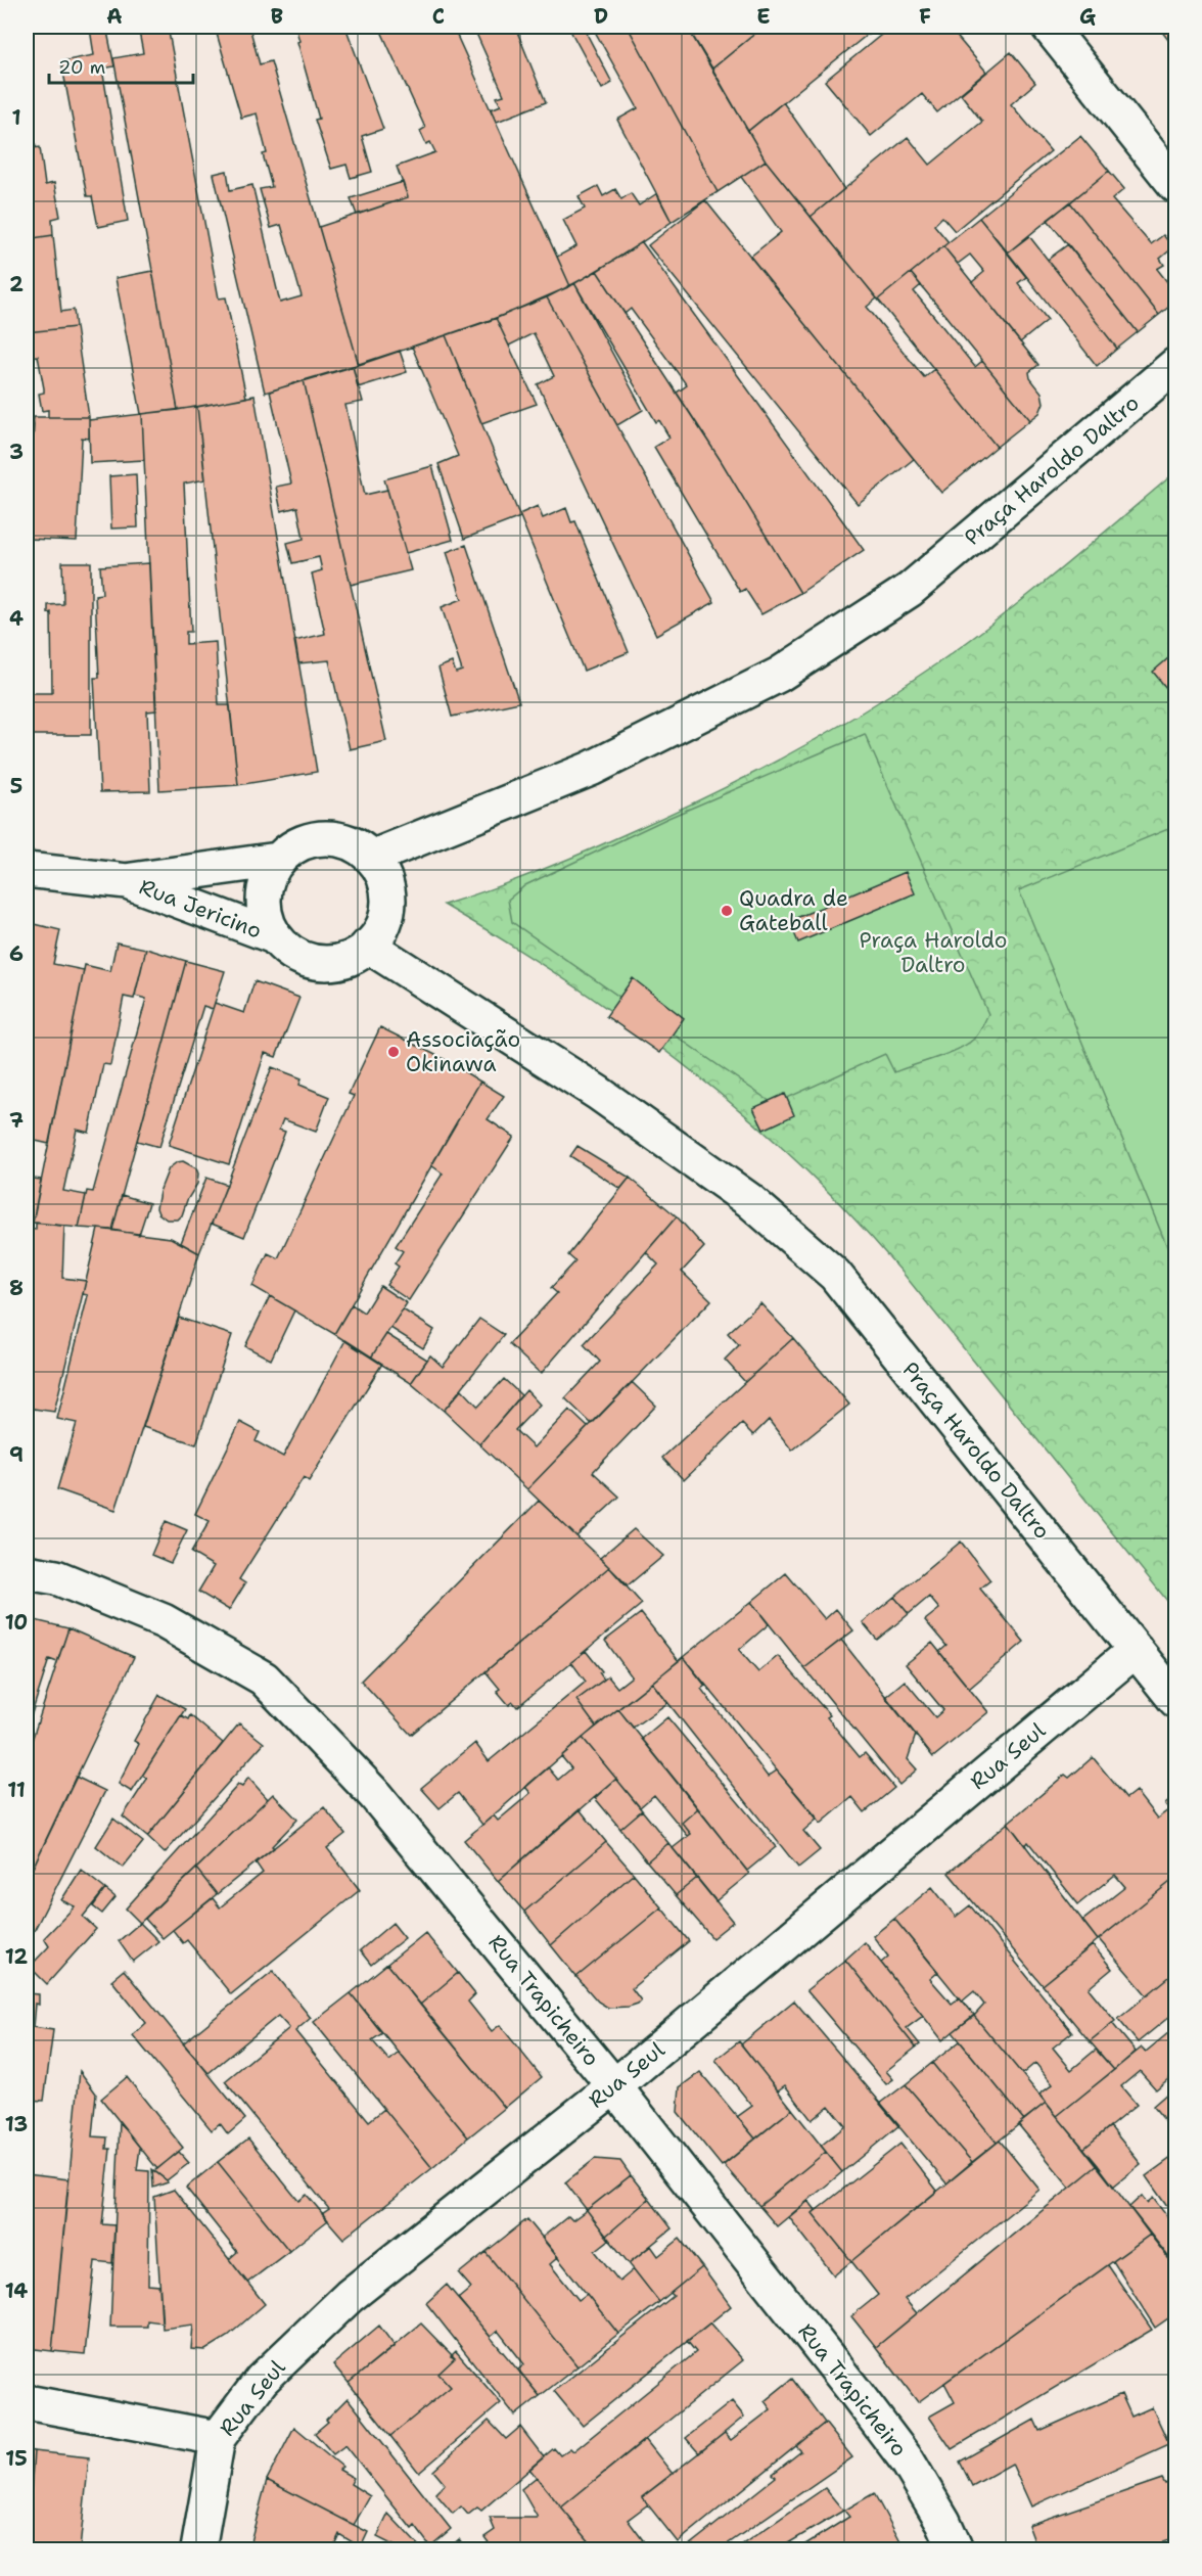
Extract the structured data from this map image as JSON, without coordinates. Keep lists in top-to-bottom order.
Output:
{
  "streets": {
    "street": [
      "Praça Haroldo Daltro",
      "Rua Jericino",
      "Rua Seul",
      "Rua Trapicheiro"
    ]
  },
  "crossings": [
    ["Praça Haroldo Daltro", "Rua Jericino"],
    ["Praça Haroldo Daltro", "Rua Seul"],
    ["Rua Seul", "Rua Trapicheiro"]
  ],
  "parks": ["Praça Haroldo Daltro"],
  "places": ["Quadra de Gateball", "Associação Okinawa"],
  "scale_bar": "20 m",
  "grid": {
    "columns": [
      "A",
      "B",
      "C",
      "D",
      "E",
      "F",
      "G"
    ],
    "rows": [
      "1",
      "2",
      "3",
      "4",
      "5",
      "6",
      "7",
      "8",
      "9",
      "10",
      "11",
      "12",
      "13",
      "14",
      "15"
    ]
  }
}
